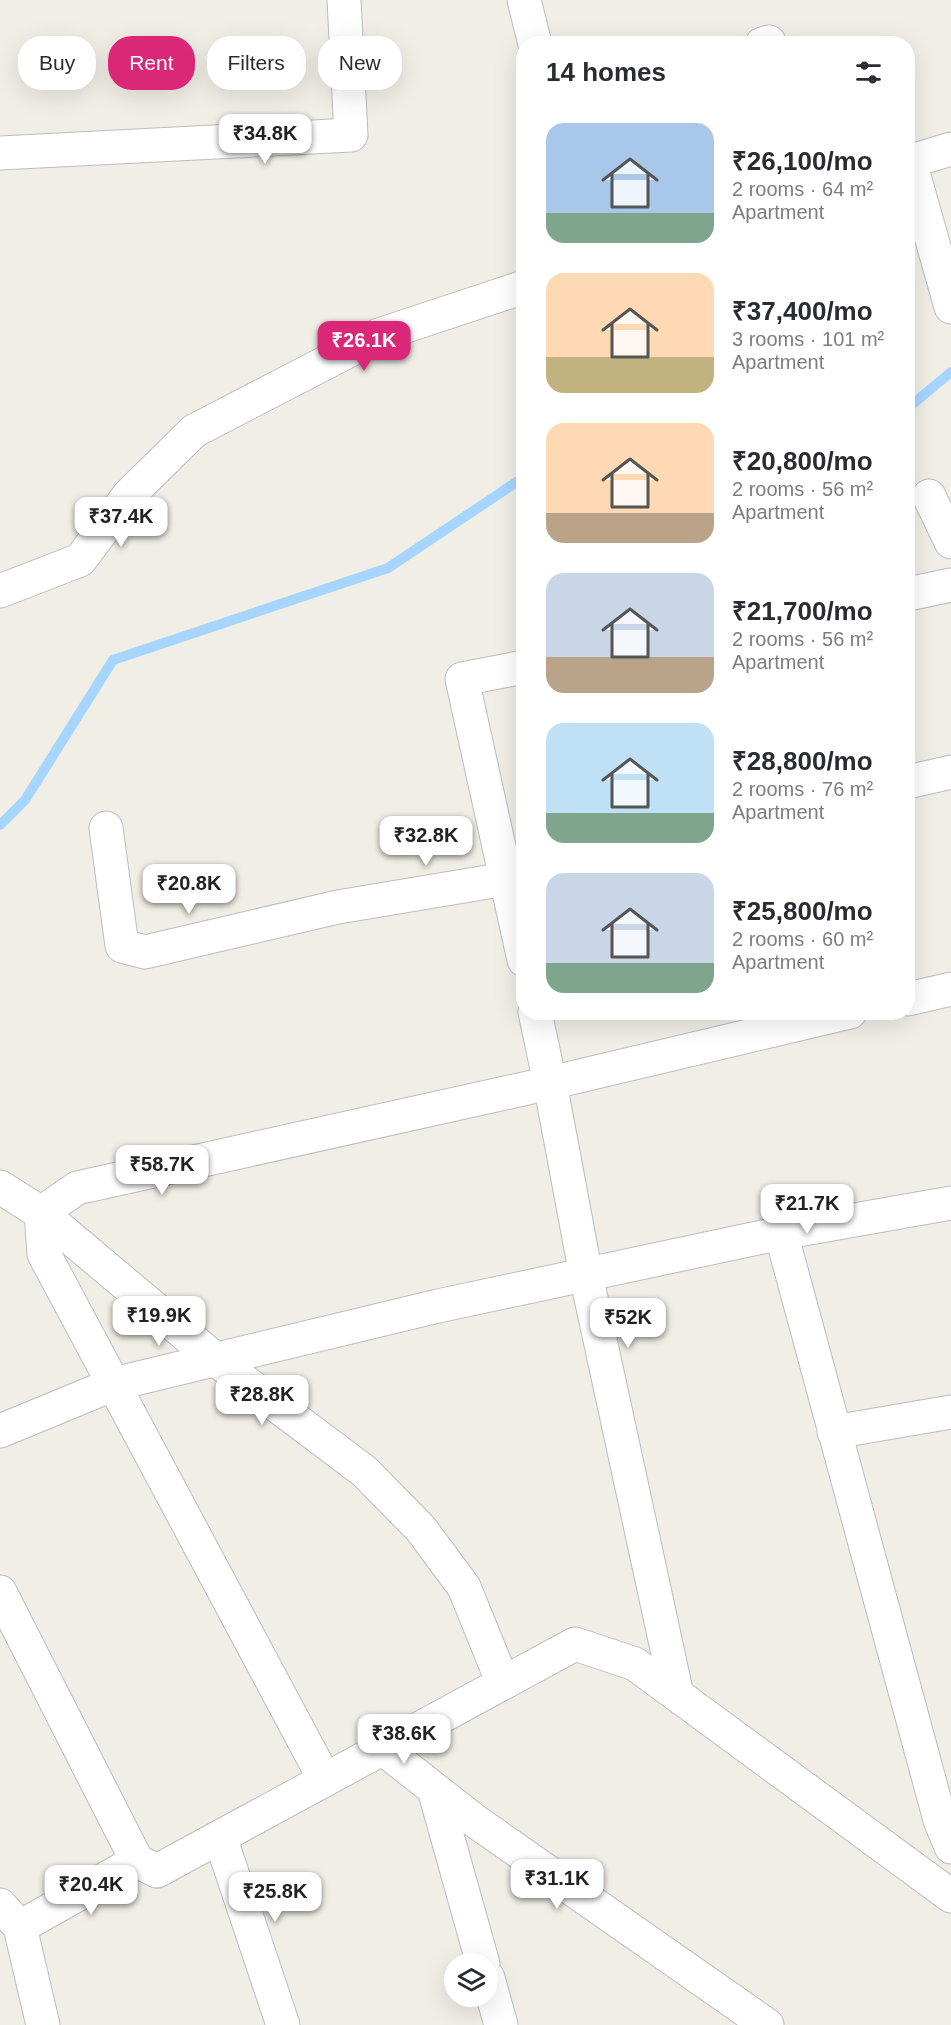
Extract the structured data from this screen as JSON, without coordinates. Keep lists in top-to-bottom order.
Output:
{
  "page": {
    "chip": [
      "Buy",
      "Rent",
      "Filters",
      "New"
    ],
    "heading": "14 homes",
    "list": [
      {
        "name": "₹26,100/mo",
        "note": "2 rooms · 64 m² · Apartment"
      },
      {
        "name": "₹37,400/mo",
        "note": "3 rooms · 101 m² · Apartment"
      },
      {
        "name": "₹20,800/mo",
        "note": "2 rooms · 56 m² · Apartment"
      },
      {
        "name": "₹21,700/mo",
        "note": "2 rooms · 56 m² · Apartment"
      },
      {
        "name": "₹28,800/mo",
        "note": "2 rooms · 76 m² · Apartment"
      },
      {
        "name": "₹25,800/mo",
        "note": "2 rooms · 60 m² · Apartment"
      }
    ],
    "price": [
      "₹34.8K",
      "₹26.1K",
      "₹37.4K",
      "₹32.8K",
      "₹20.8K",
      "₹58.7K",
      "₹21.7K",
      "₹19.9K",
      "₹52K",
      "₹28.8K",
      "₹38.6K",
      "₹31.1K",
      "₹20.4K",
      "₹25.8K"
    ]
  }
}
